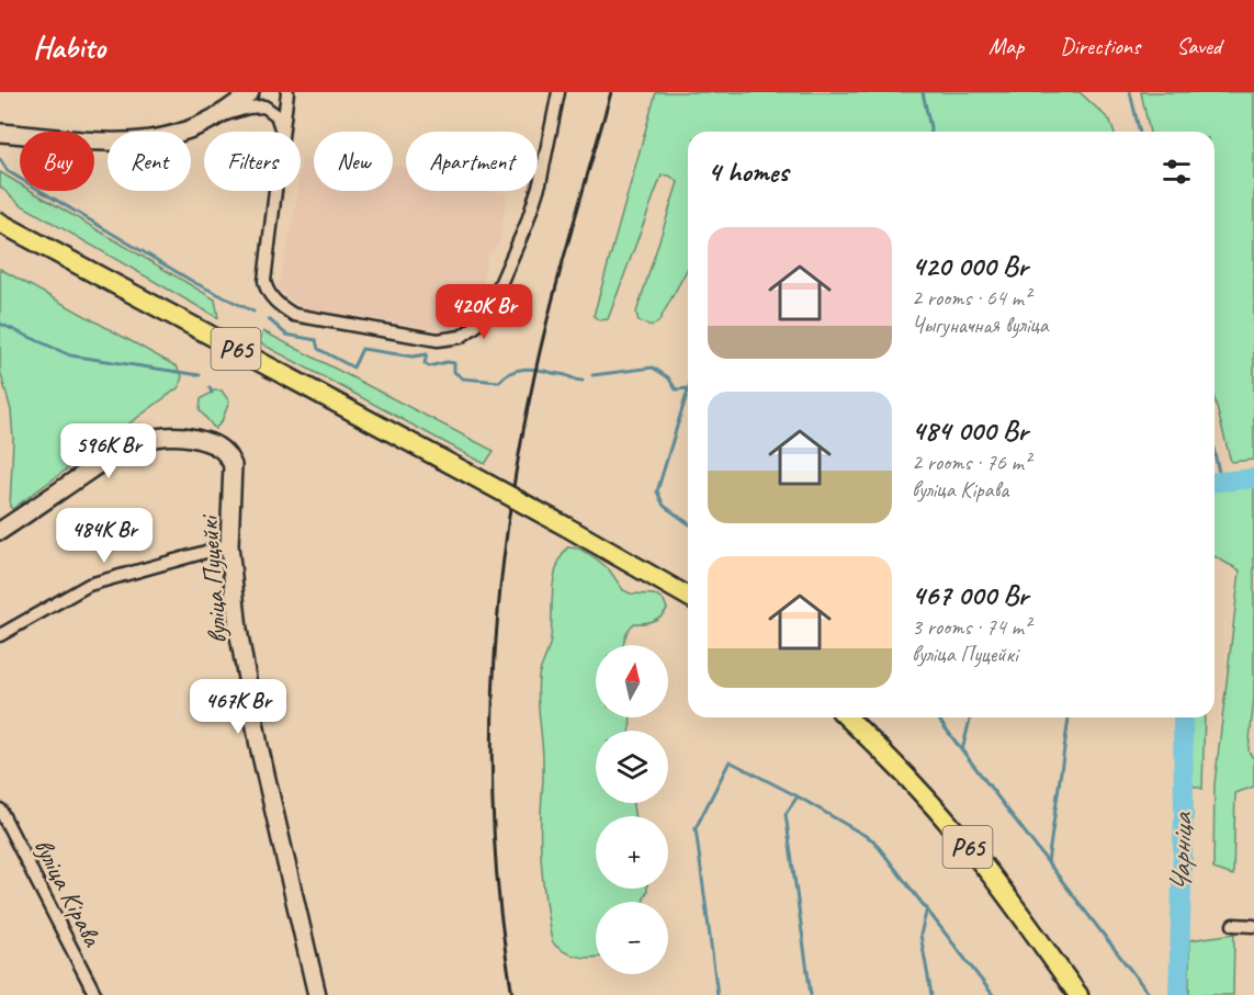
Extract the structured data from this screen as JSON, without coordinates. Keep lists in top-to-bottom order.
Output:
{
  "streets": {
    "main road": ["Р65"],
    "street": ["вуліца Пуцейкі", "вуліца Кірава"]
  },
  "water": ["Чарніца"],
  "north": "top",
  "page": {
    "header": "Habito",
    "nav": ["Map", "Directions", "Saved"],
    "chip": [
      "Buy",
      "Rent",
      "Filters",
      "New",
      "Apartment"
    ],
    "heading": "4 homes",
    "list": [
      {
        "name": "420 000 Br",
        "note": "2 rooms · 64 m² · Чыгуначная вуліца"
      },
      {
        "name": "484 000 Br",
        "note": "2 rooms · 76 m² · вуліца Кірава"
      },
      {
        "name": "467 000 Br",
        "note": "3 rooms · 74 m² · вуліца Пуцейкі"
      }
    ],
    "price": [
      "420K Br",
      "596K Br",
      "484K Br",
      "467K Br"
    ],
    "map_buttons": ["+", "−"]
  }
}
